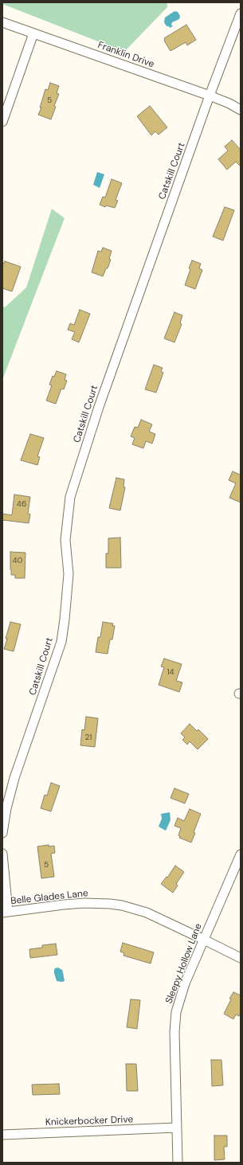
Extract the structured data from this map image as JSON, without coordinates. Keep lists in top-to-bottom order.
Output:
{
  "streets": {
    "street": [
      "Franklin Drive",
      "Catskill Court",
      "Belle Glades Lane",
      "Sleepy Hollow Lane",
      "Knickerbocker Drive"
    ]
  },
  "crossings": [
    ["Franklin Drive", "Catskill Court"],
    ["Belle Glades Lane", "Sleepy Hollow Lane"],
    ["Sleepy Hollow Lane", "Knickerbocker Drive"]
  ],
  "house_numbers": [
    "5",
    "46",
    "40",
    "14",
    "21",
    "5"
  ]
}
